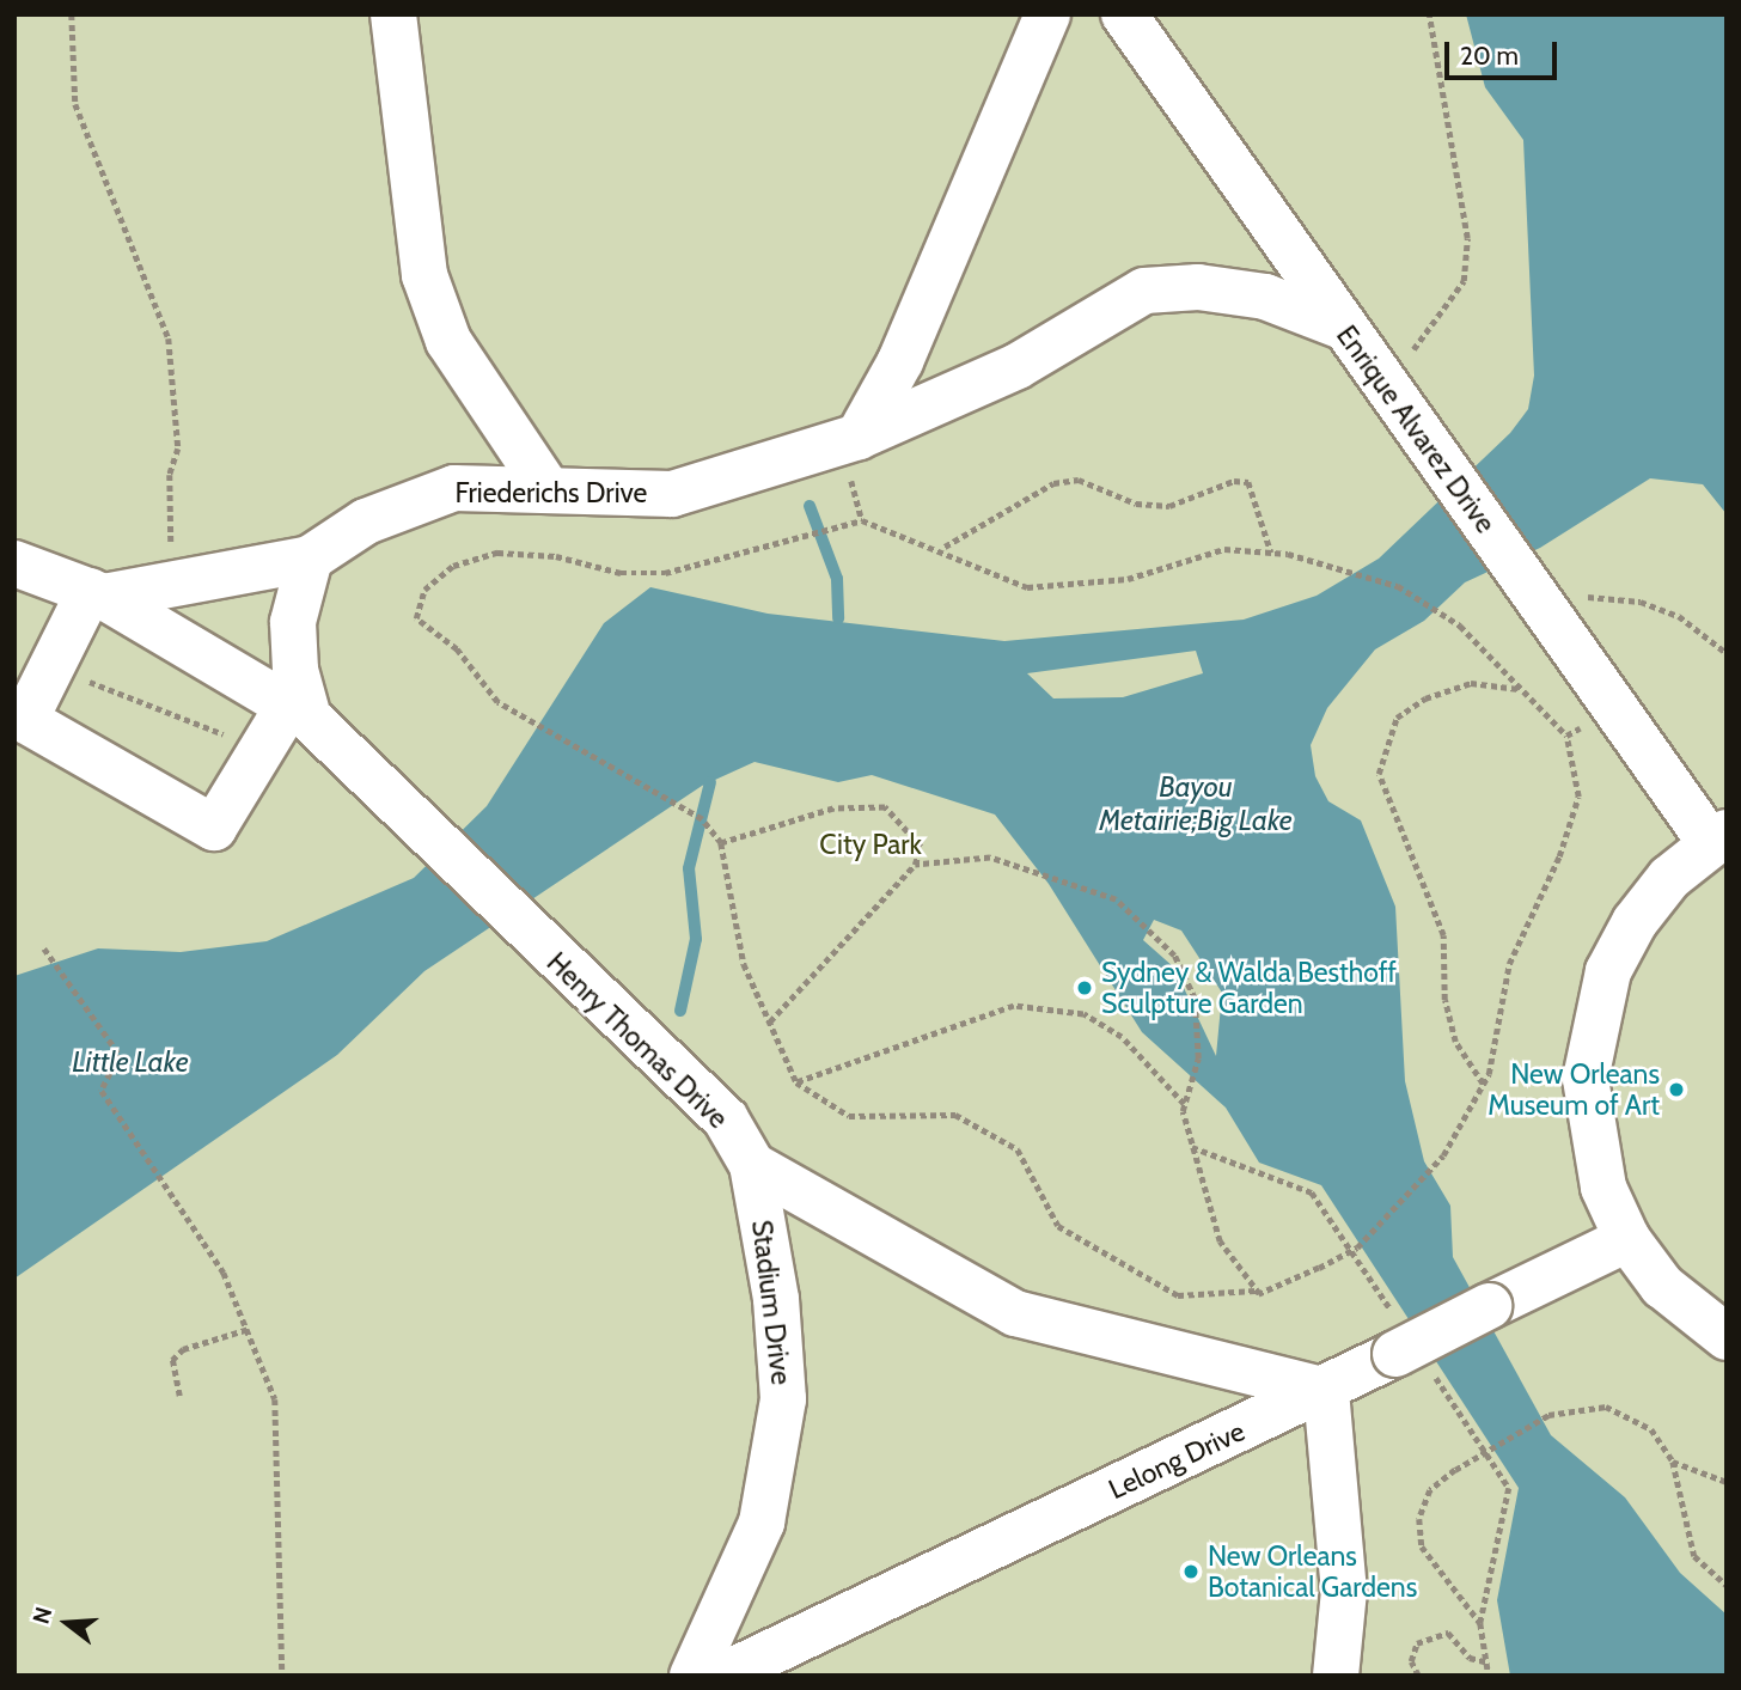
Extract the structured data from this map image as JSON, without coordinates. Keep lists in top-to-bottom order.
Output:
{
  "streets": {
    "street": [
      "Enrique Alvarez Drive",
      "Friederichs Drive",
      "Henry Thomas Drive",
      "Stadium Drive",
      "Lelong Drive"
    ]
  },
  "crossings": [
    ["Enrique Alvarez Drive", "Friederichs Drive"],
    ["Friederichs Drive", "Henry Thomas Drive"],
    ["Henry Thomas Drive", "Stadium Drive"]
  ],
  "water": ["Bayou Metairie;Big Lake", "Little Lake"],
  "parks": ["City Park"],
  "places": ["Sydney & Walda Besthoff Sculpture Garden", "New Orleans Museum of Art", "New Orleans Botanical Gardens"],
  "scale_bar": "20 m",
  "north": "left"
}
